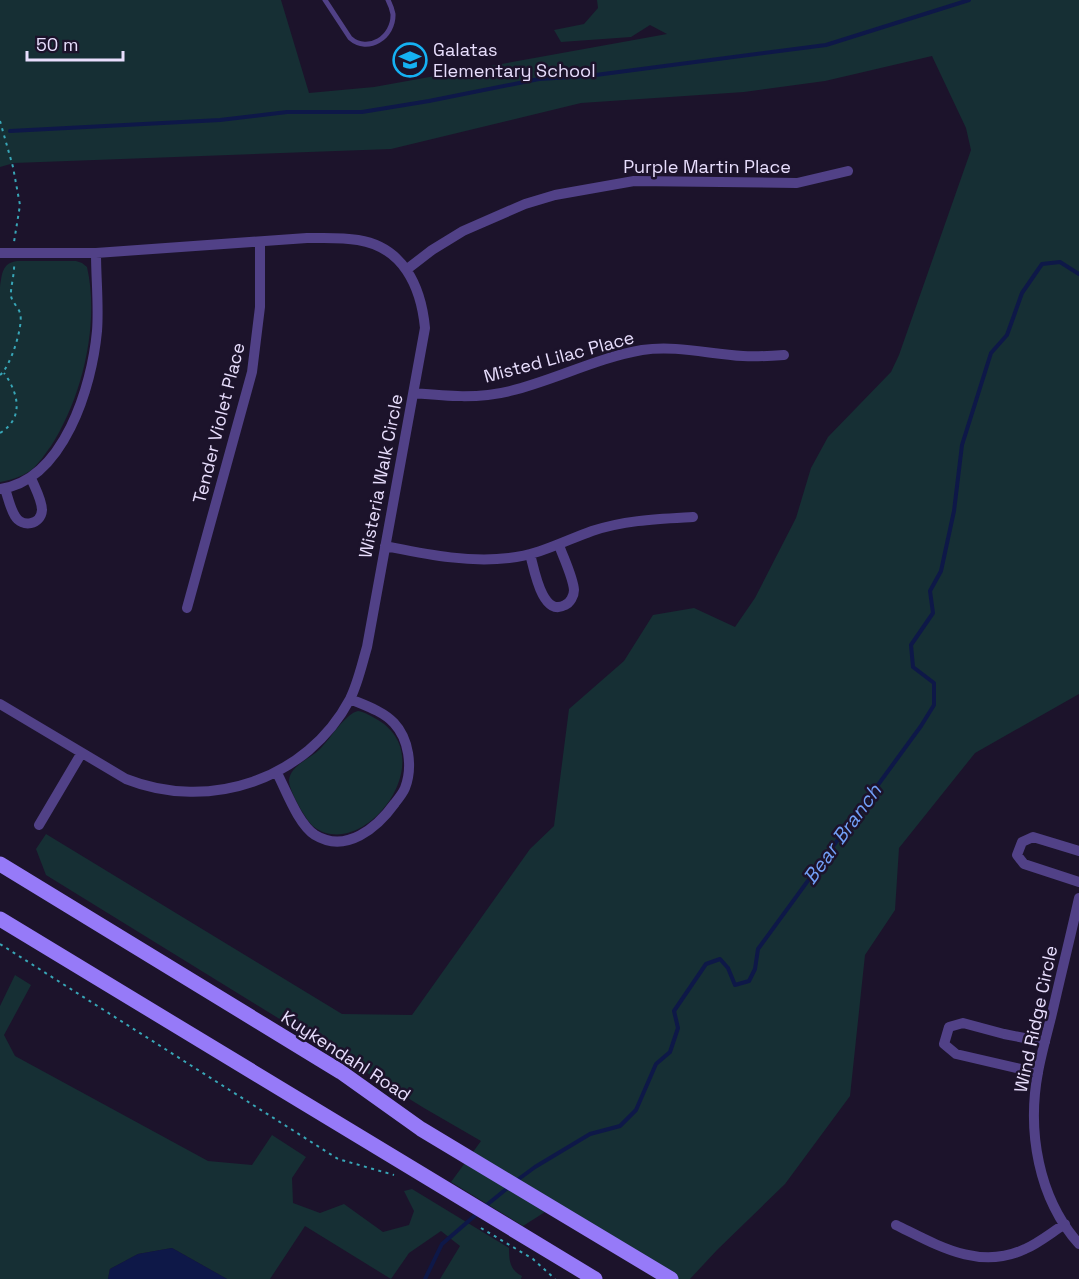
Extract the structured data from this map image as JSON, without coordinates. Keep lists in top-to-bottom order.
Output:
{
  "streets": {
    "main road": ["Kuykendahl Road"],
    "street": [
      "Purple Martin Place",
      "Misted Lilac Place",
      "Tender Violet Place",
      "Wisteria Walk Circle",
      "Wind Ridge Circle"
    ]
  },
  "crossings": [
    ["Purple Martin Place", "Wisteria Walk Circle"],
    ["Misted Lilac Place", "Wisteria Walk Circle"],
    ["Tender Violet Place", "Wisteria Walk Circle"]
  ],
  "water": ["Bear Branch"],
  "places": {
    "school or university": ["Galatas Elementary School"]
  },
  "scale_bar": "50 m"
}
